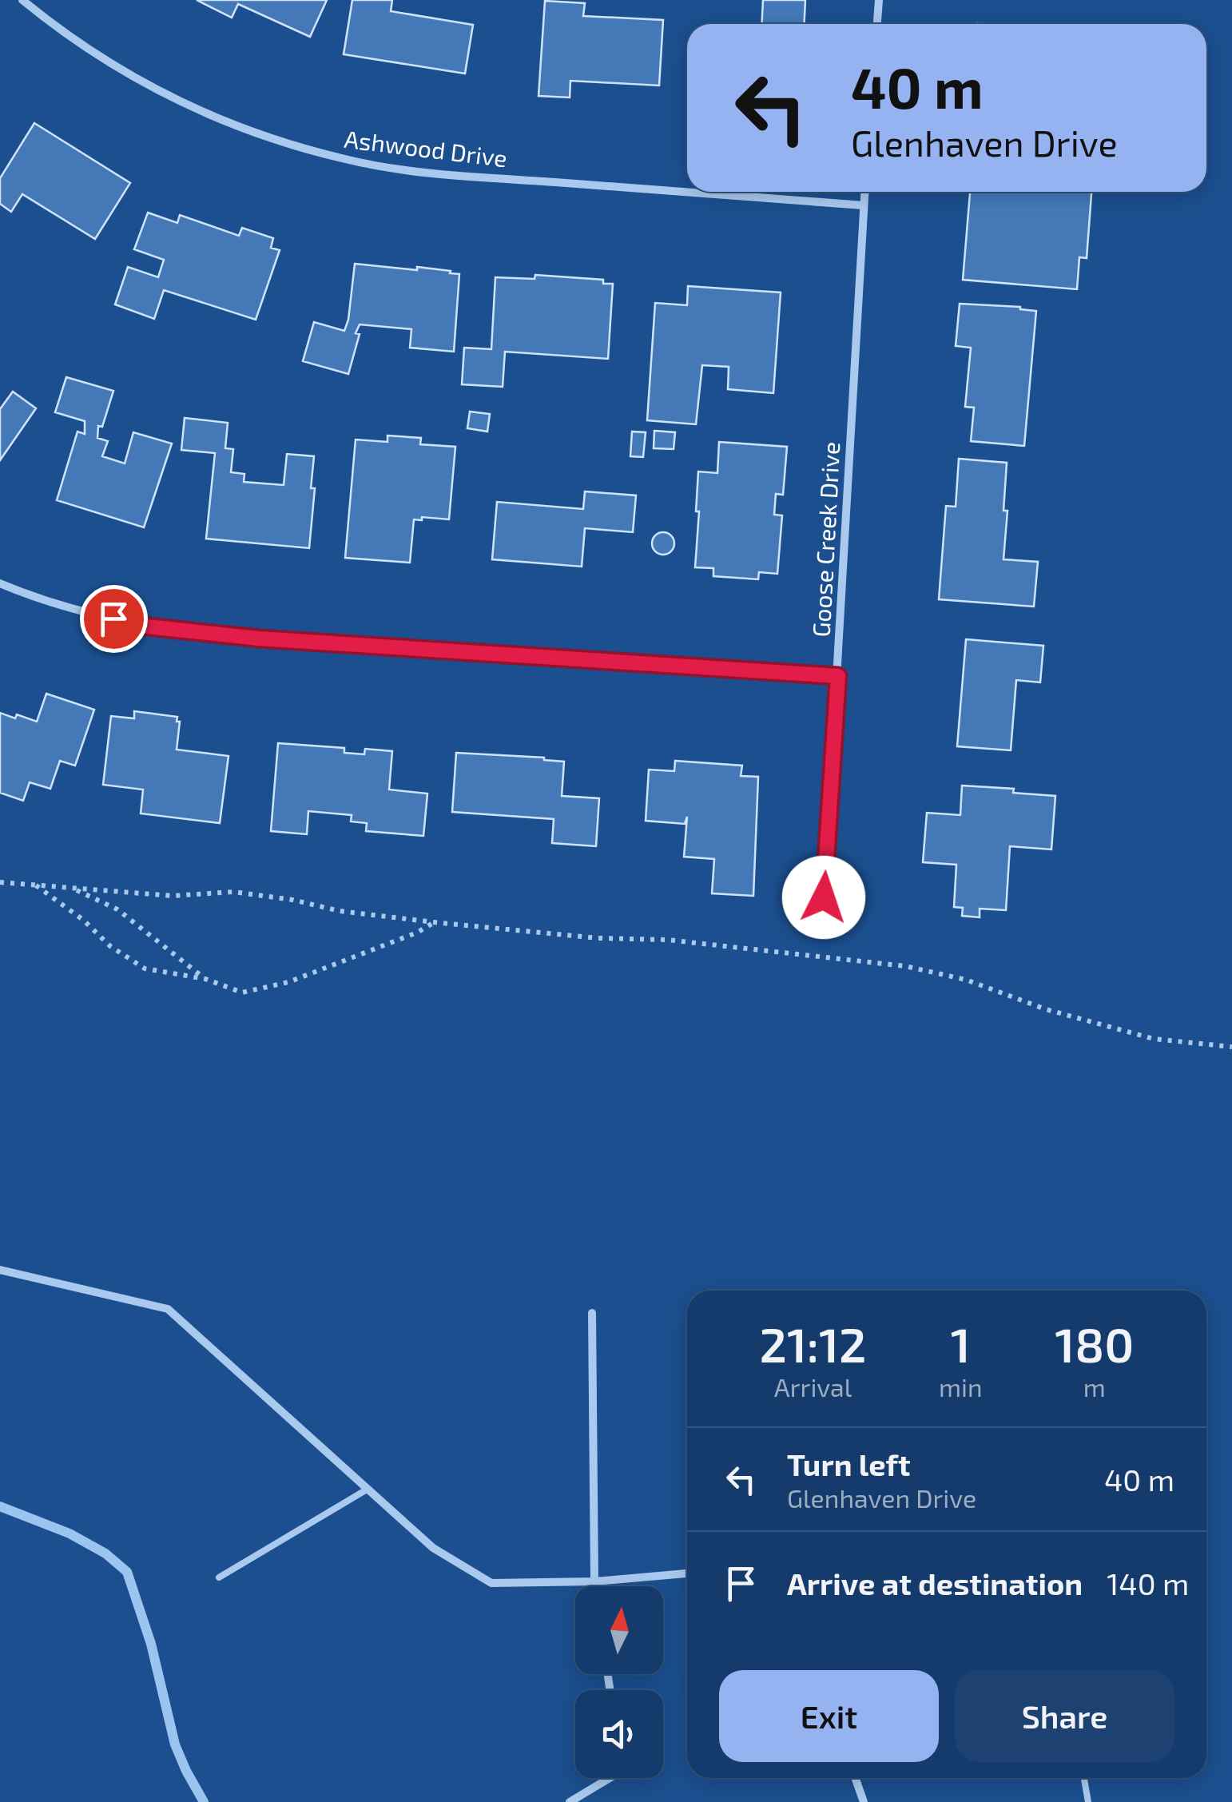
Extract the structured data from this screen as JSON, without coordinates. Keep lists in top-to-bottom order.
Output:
{
  "streets": {
    "street": ["Ashwood Drive", "Goose Creek Drive"]
  },
  "crossings": [
    ["Ashwood Drive", "Goose Creek Drive"]
  ],
  "north": "top",
  "page": {
    "turn": ["40 m", "Glenhaven Drive"],
    "eta": [
      "21:12",
      "Arrival",
      "1",
      "min",
      "180",
      "m"
    ],
    "list": [
      {
        "name": "Turn left",
        "note": "Glenhaven Drive",
        "value": "40 m"
      },
      {
        "name": "Arrive at destination",
        "value": "140 m"
      }
    ],
    "buttons": ["Exit", "Share"]
  }
}
